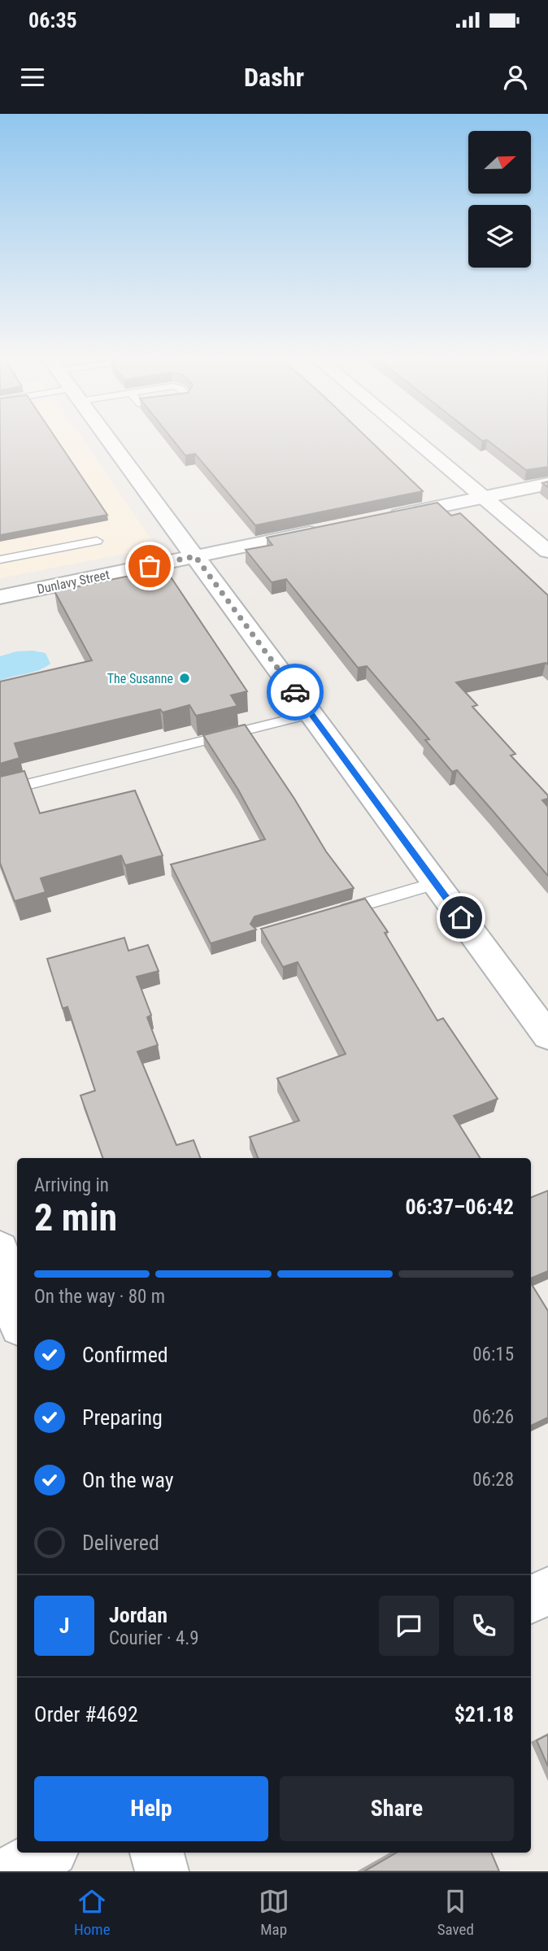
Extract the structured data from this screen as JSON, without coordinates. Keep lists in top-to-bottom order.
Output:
{
  "streets": {
    "street": ["Dunlavy Street"]
  },
  "places": ["The Susanne"],
  "north": "right",
  "page": {
    "status": "06:35",
    "header": "Dashr",
    "heading": ["2 min", "Arriving in", "06:37–06:42"],
    "panel": [
      "Jordan",
      "Courier · 4.9",
      "Order #4692",
      "$21.18"
    ],
    "bar": "On the way · 80 m",
    "list": [
      ["Confirmed", "06:15"],
      ["Preparing", "06:26"],
      ["On the way", "06:28"],
      "Delivered"
    ],
    "round": "J",
    "buttons": ["Help", "Share"],
    "tabs": ["Home", "Map", "Saved"]
  }
}
